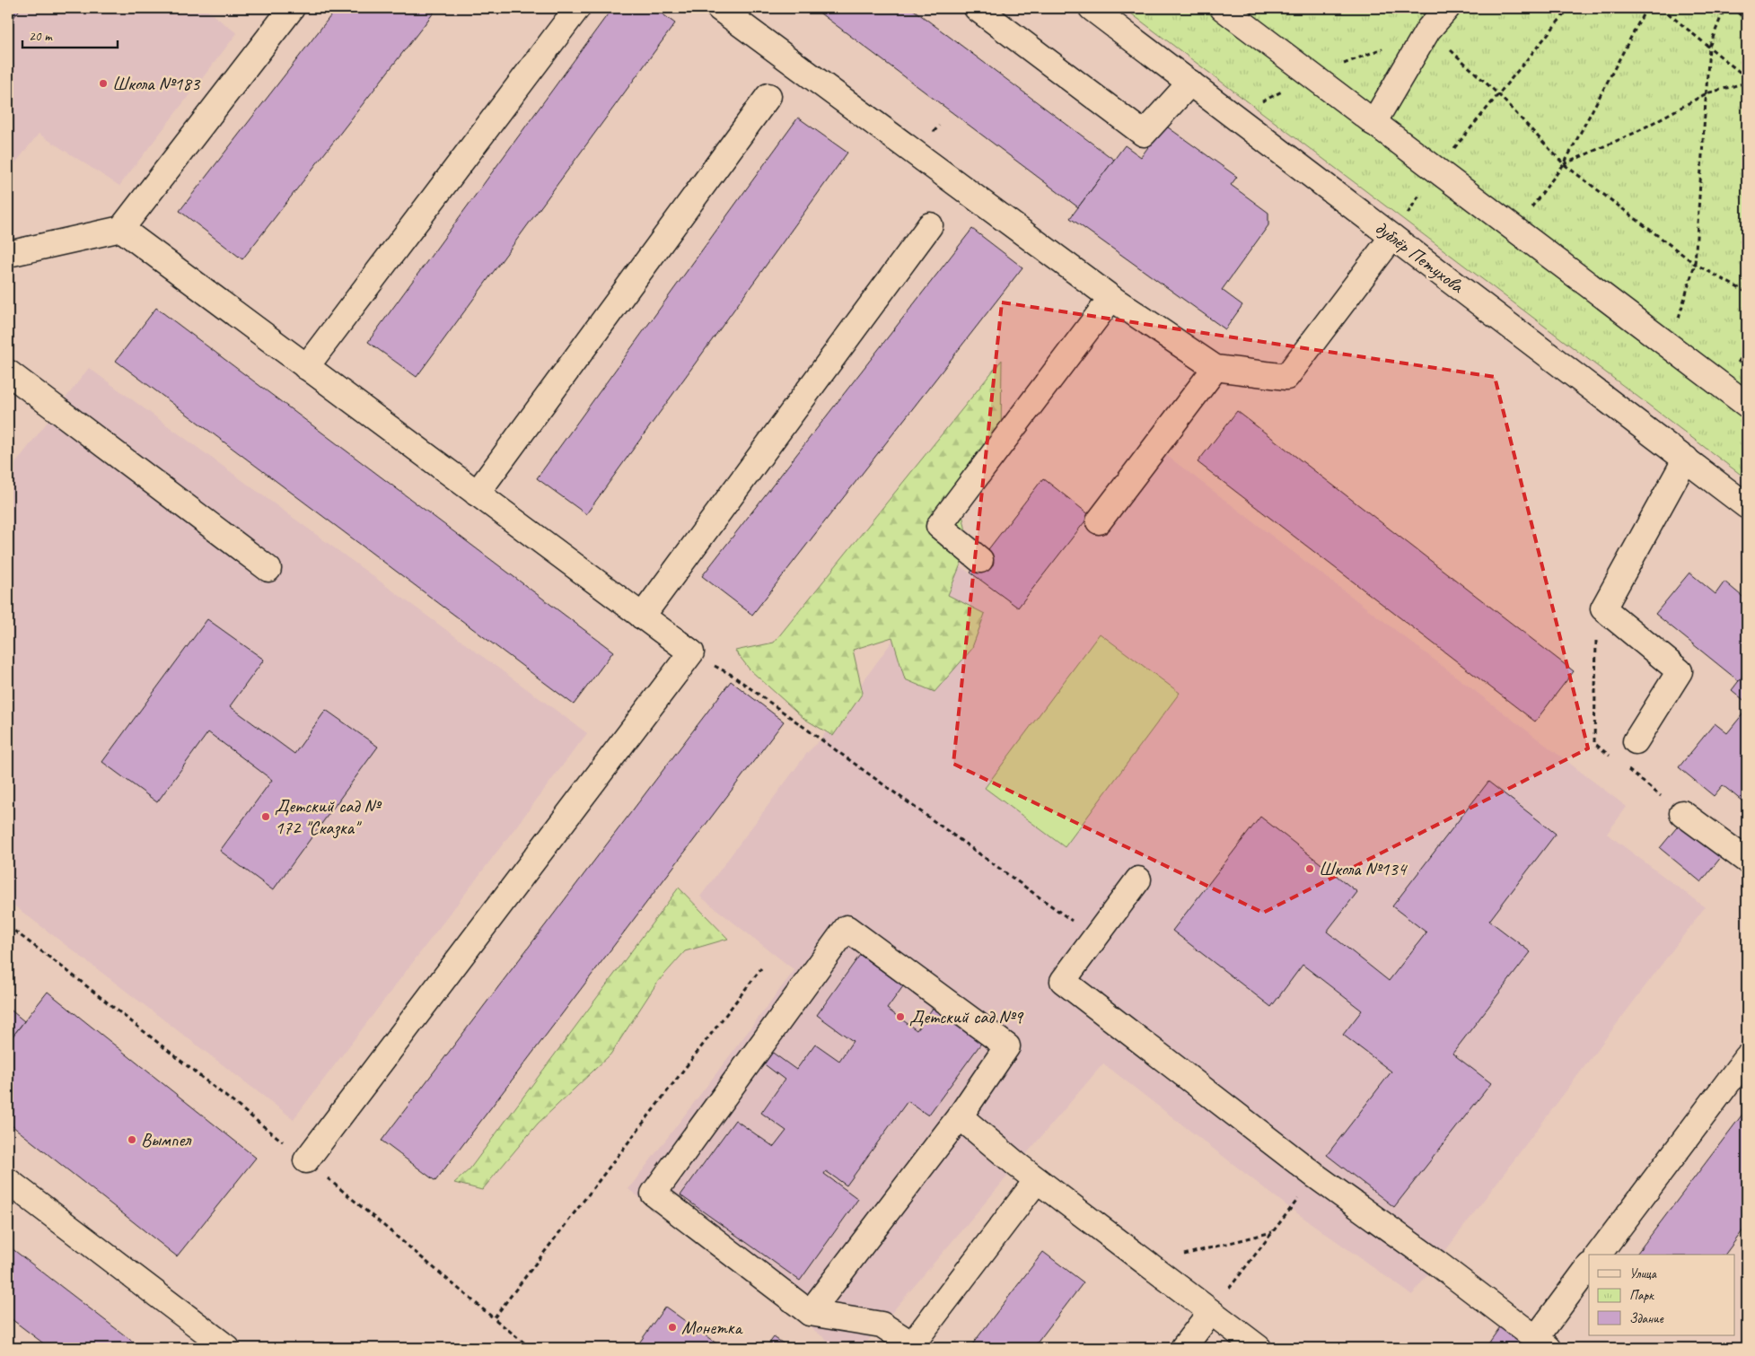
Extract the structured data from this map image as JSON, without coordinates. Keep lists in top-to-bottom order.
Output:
{
  "streets": {
    "street": ["дублёр Петухова"]
  },
  "places": [
    "Школа №183",
    "Детский сад № 172 \"Сказка\"",
    "Школа №134",
    "Детский сад №9",
    "Вымпел",
    "Монетка"
  ],
  "legend": ["Улица", "Парк", "Здание"],
  "scale_bar": "20 m"
}
